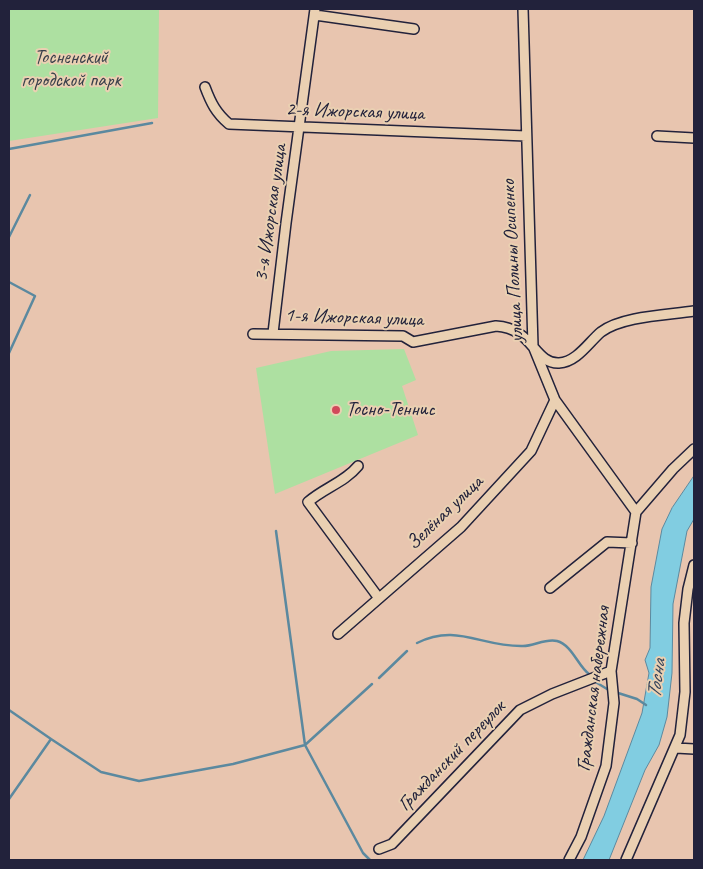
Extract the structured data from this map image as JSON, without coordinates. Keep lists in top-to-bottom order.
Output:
{
  "streets": {
    "street": [
      "2-я Ижорская улица",
      "3-я Ижорская улица",
      "улица Полины Осипенко",
      "1-я Ижорская улица",
      "Зелёная улица",
      "Гражданская набережная",
      "Гражданский переулок"
    ]
  },
  "crossings": [
    ["2-я Ижорская улица", "3-я Ижорская улица"],
    ["2-я Ижорская улица", "улица Полины Осипенко"],
    ["3-я Ижорская улица", "1-я Ижорская улица"],
    ["улица Полины Осипенко", "1-я Ижорская улица"],
    ["улица Полины Осипенко", "Зелёная улица"],
    ["улица Полины Осипенко", "Гражданская набережная"],
    ["Гражданская набережная", "Гражданский переулок"]
  ],
  "water": ["Тосна"],
  "parks": ["Тосненский городской парк"],
  "places": ["Тосно-Теннис"]
}
